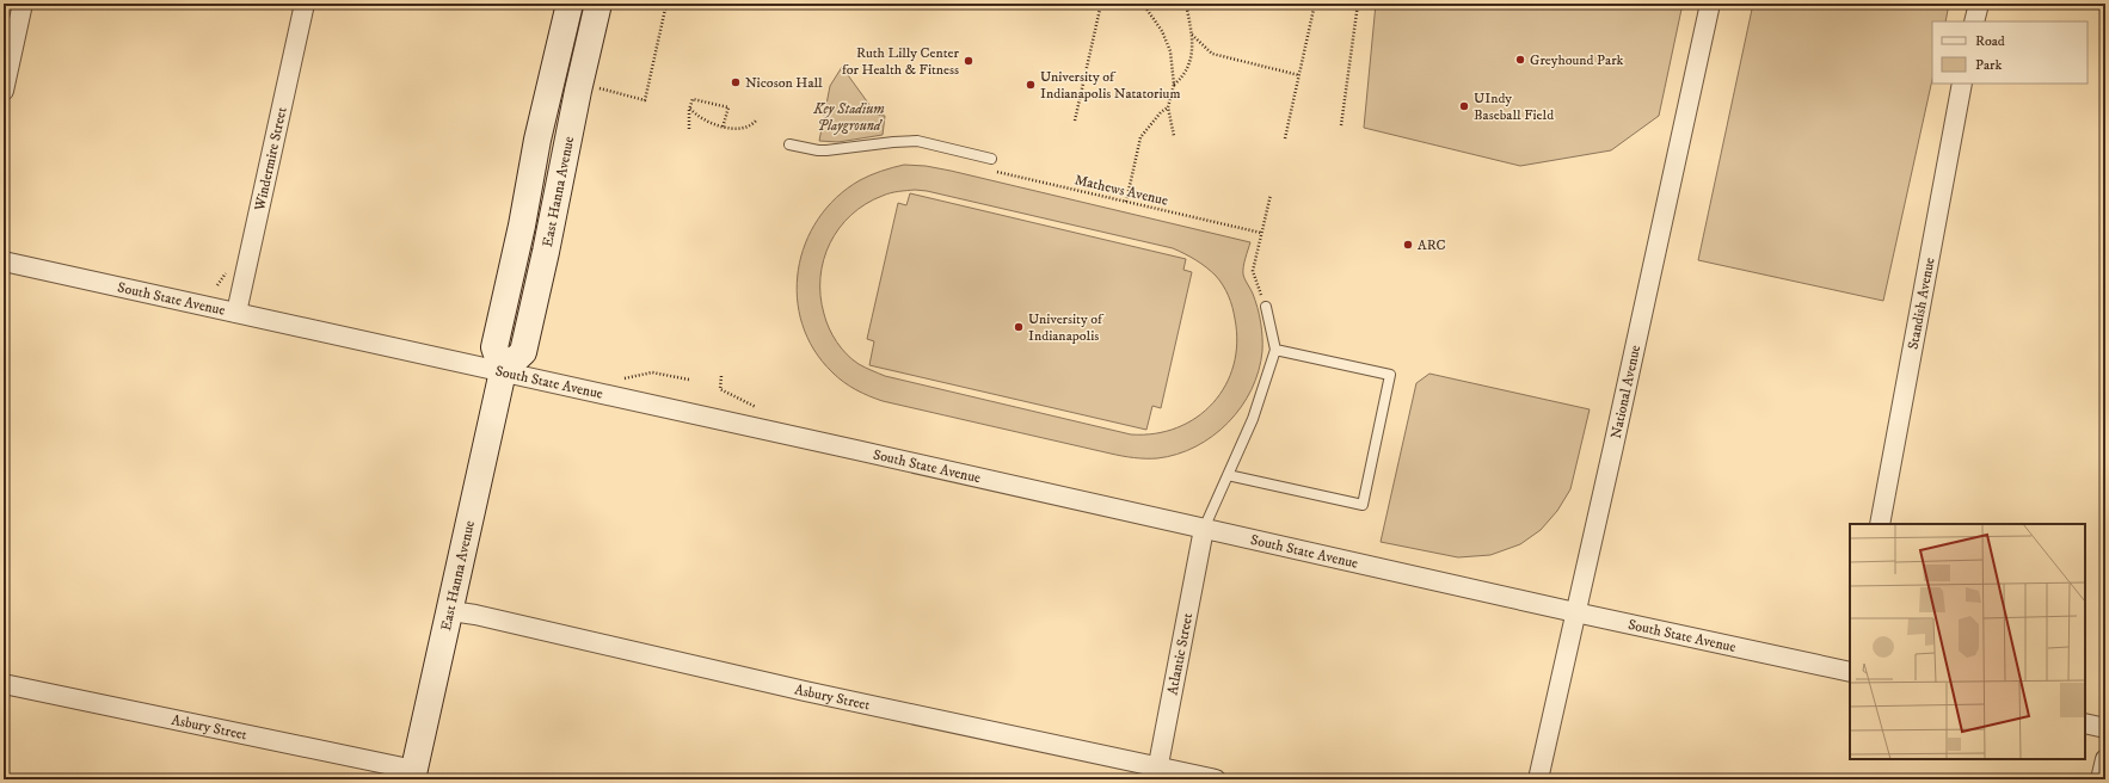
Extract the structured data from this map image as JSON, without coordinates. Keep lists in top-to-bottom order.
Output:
{
  "streets": {
    "main road": ["East Hanna Avenue"],
    "street": [
      "Windermire Street",
      "South State Avenue",
      "Standish Avenue",
      "National Avenue",
      "Atlantic Street",
      "Asbury Street"
    ],
    "path": ["Mathews Avenue"]
  },
  "crossings": [
    ["Windermire Street", "South State Avenue"],
    ["East Hanna Avenue", "South State Avenue"],
    ["East Hanna Avenue", "Asbury Street"],
    ["South State Avenue", "National Avenue"],
    ["South State Avenue", "Atlantic Street"],
    ["Atlantic Street", "Asbury Street"]
  ],
  "parks": ["Key Stadium Playground"],
  "places": [
    "Greyhound Park",
    "Ruth Lilly Center for Health & Fitness",
    "Nicoson Hall",
    "University of Indianapolis Natatorium",
    "UIndy Baseball Field",
    "ARC",
    "University of Indianapolis"
  ],
  "legend": ["Road", "Park"]
}
